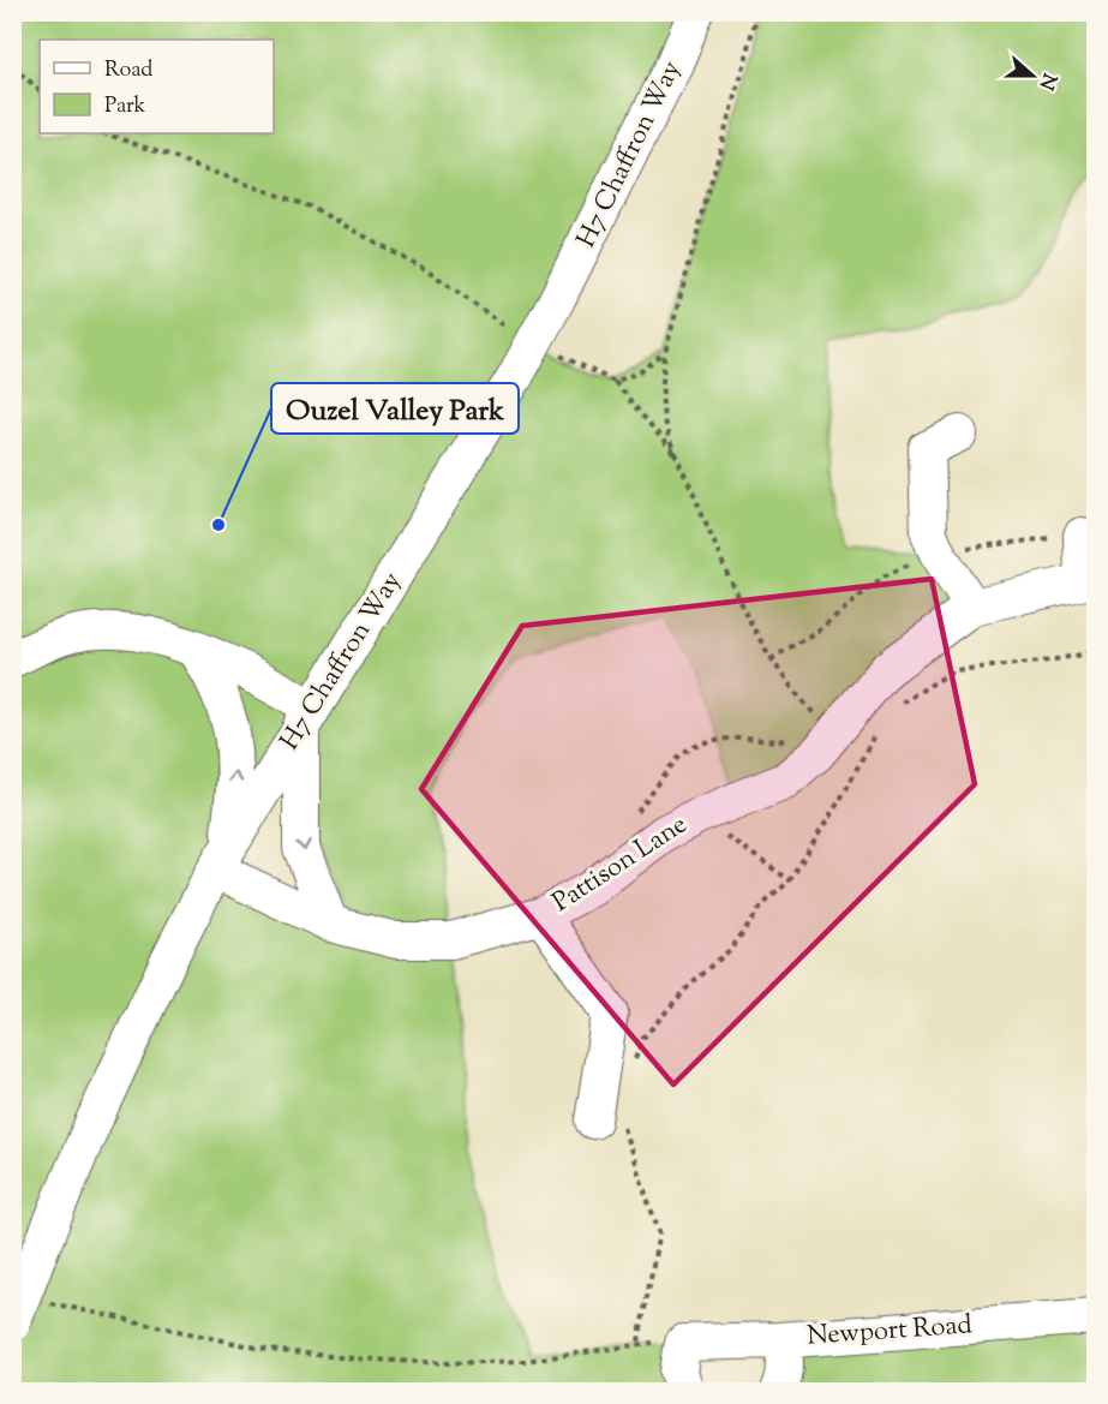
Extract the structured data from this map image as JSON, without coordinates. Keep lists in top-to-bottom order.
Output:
{
  "streets": {
    "street": ["H7 Chaffron Way", "Pattison Lane", "Newport Road"]
  },
  "crossings": [
    ["H7 Chaffron Way", "Pattison Lane"]
  ],
  "places": ["Ouzel Valley Park"],
  "legend": ["Road", "Park"],
  "north": "right"
}
